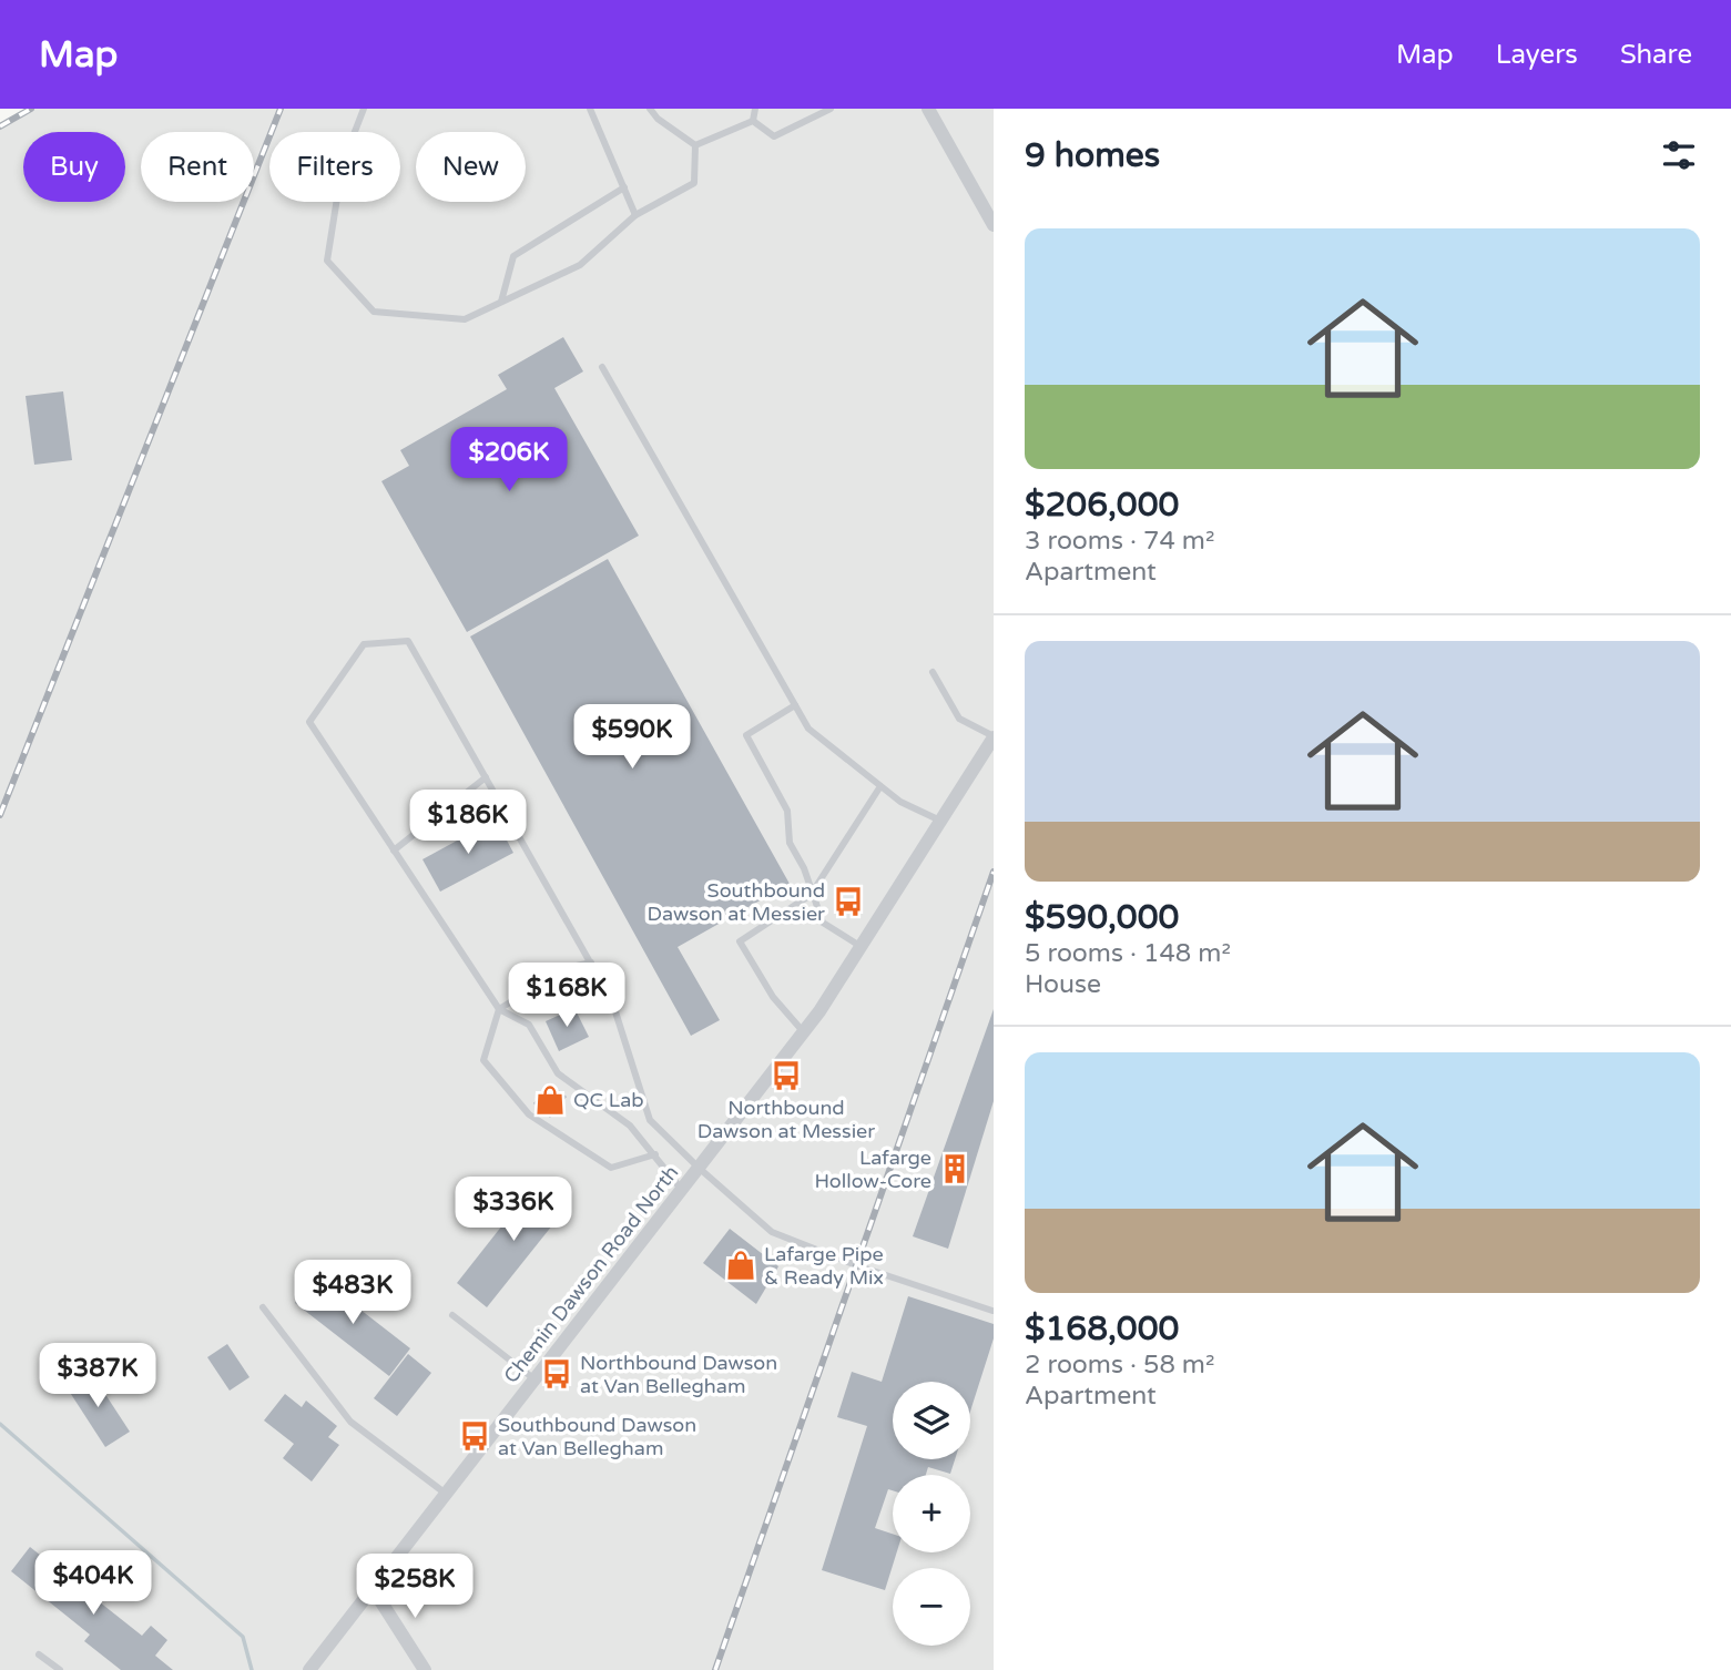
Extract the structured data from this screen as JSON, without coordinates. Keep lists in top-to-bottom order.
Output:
{
  "streets": {
    "street": ["Chemin Dawson Road North"]
  },
  "places": {
    "bus stop": [
      "Southbound Dawson at Messier",
      "Northbound Dawson at Messier",
      "Northbound Dawson at Van Bellegham",
      "Southbound Dawson at Van Bellegham"
    ],
    "shop": ["QC Lab", "Lafarge Pipe & Ready Mix"],
    "building": ["Lafarge Hollow-Core"]
  },
  "page": {
    "header": "Map",
    "nav": ["Map", "Layers", "Share"],
    "heading": "9 homes",
    "chip": [
      "Buy",
      "Rent",
      "Filters",
      "New"
    ],
    "list": [
      {
        "name": "$206,000",
        "note": "3 rooms · 74 m² · Apartment"
      },
      {
        "name": "$590,000",
        "note": "5 rooms · 148 m² · House"
      },
      {
        "name": "$168,000",
        "note": "2 rooms · 58 m² · Apartment"
      }
    ],
    "price": [
      "$206K",
      "$590K",
      "$186K",
      "$168K",
      "$336K",
      "$483K",
      "$387K",
      "$404K",
      "$258K"
    ],
    "map_buttons": ["+", "−"]
  }
}
